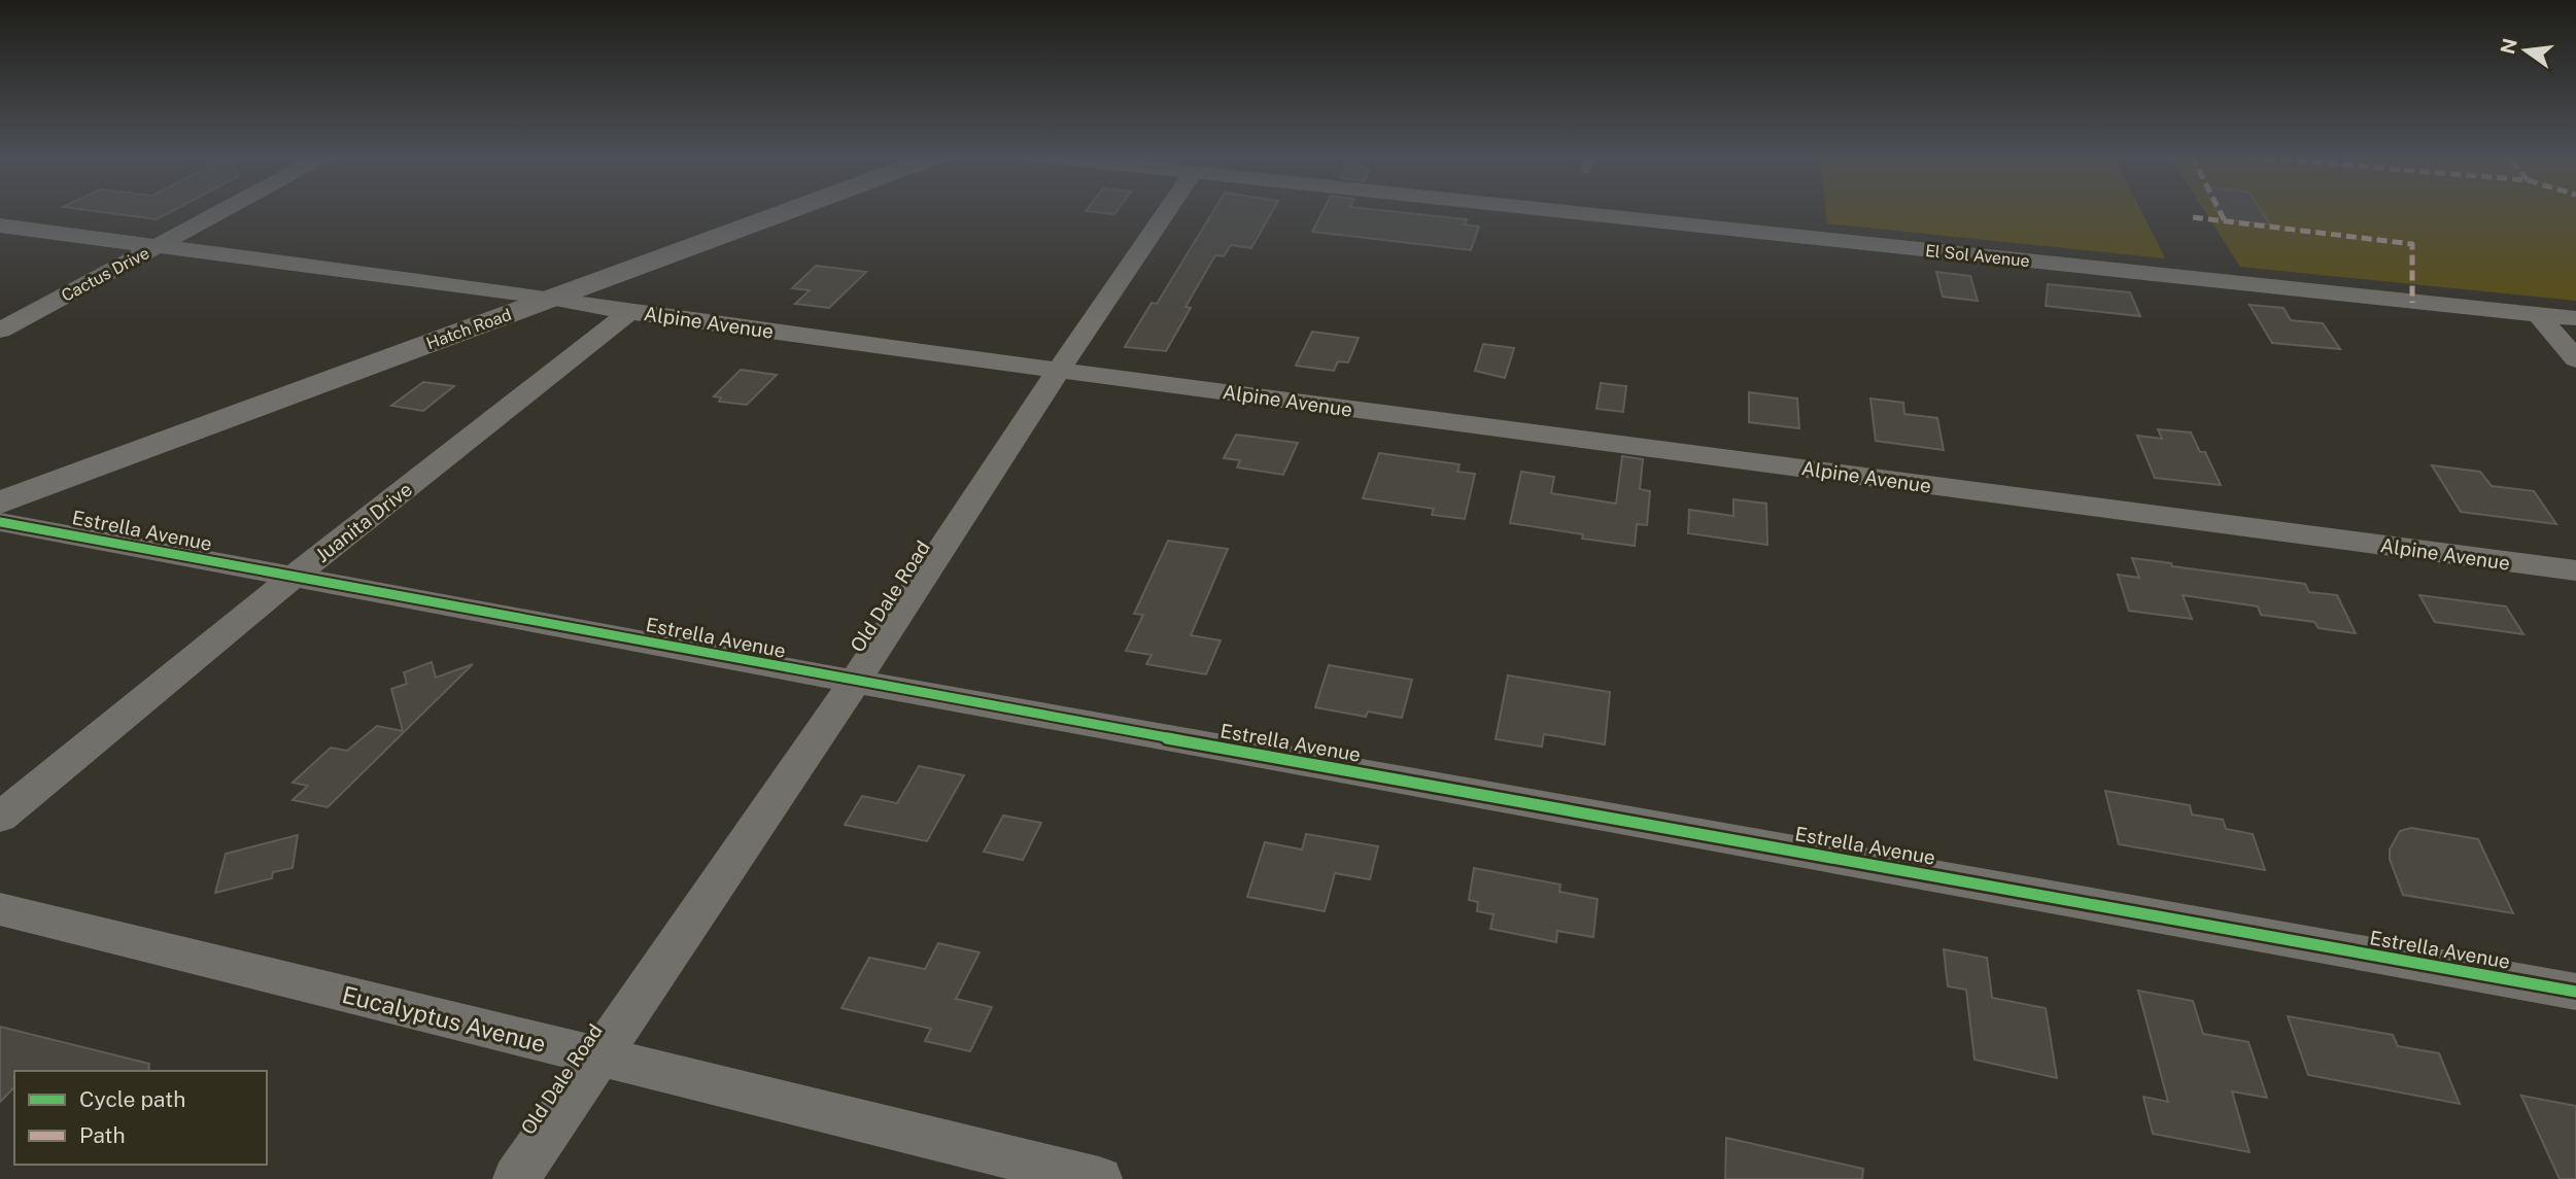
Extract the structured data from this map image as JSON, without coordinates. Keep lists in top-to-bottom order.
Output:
{
  "streets": {
    "street": [
      "El Sol Avenue",
      "Cactus Drive",
      "Alpine Avenue",
      "Hatch Road",
      "Juanita Drive",
      "Estrella Avenue",
      "Old Dale Road",
      "Eucalyptus Avenue"
    ]
  },
  "crossings": [
    ["Cactus Drive", "Alpine Avenue"],
    ["Alpine Avenue", "Hatch Road"],
    ["Alpine Avenue", "Juanita Drive"],
    ["Alpine Avenue", "Old Dale Road"],
    ["Juanita Drive", "Estrella Avenue"],
    ["Estrella Avenue", "Old Dale Road"],
    ["Old Dale Road", "Eucalyptus Avenue"]
  ],
  "legend": ["Cycle path", "Path"],
  "north": "left"
}
